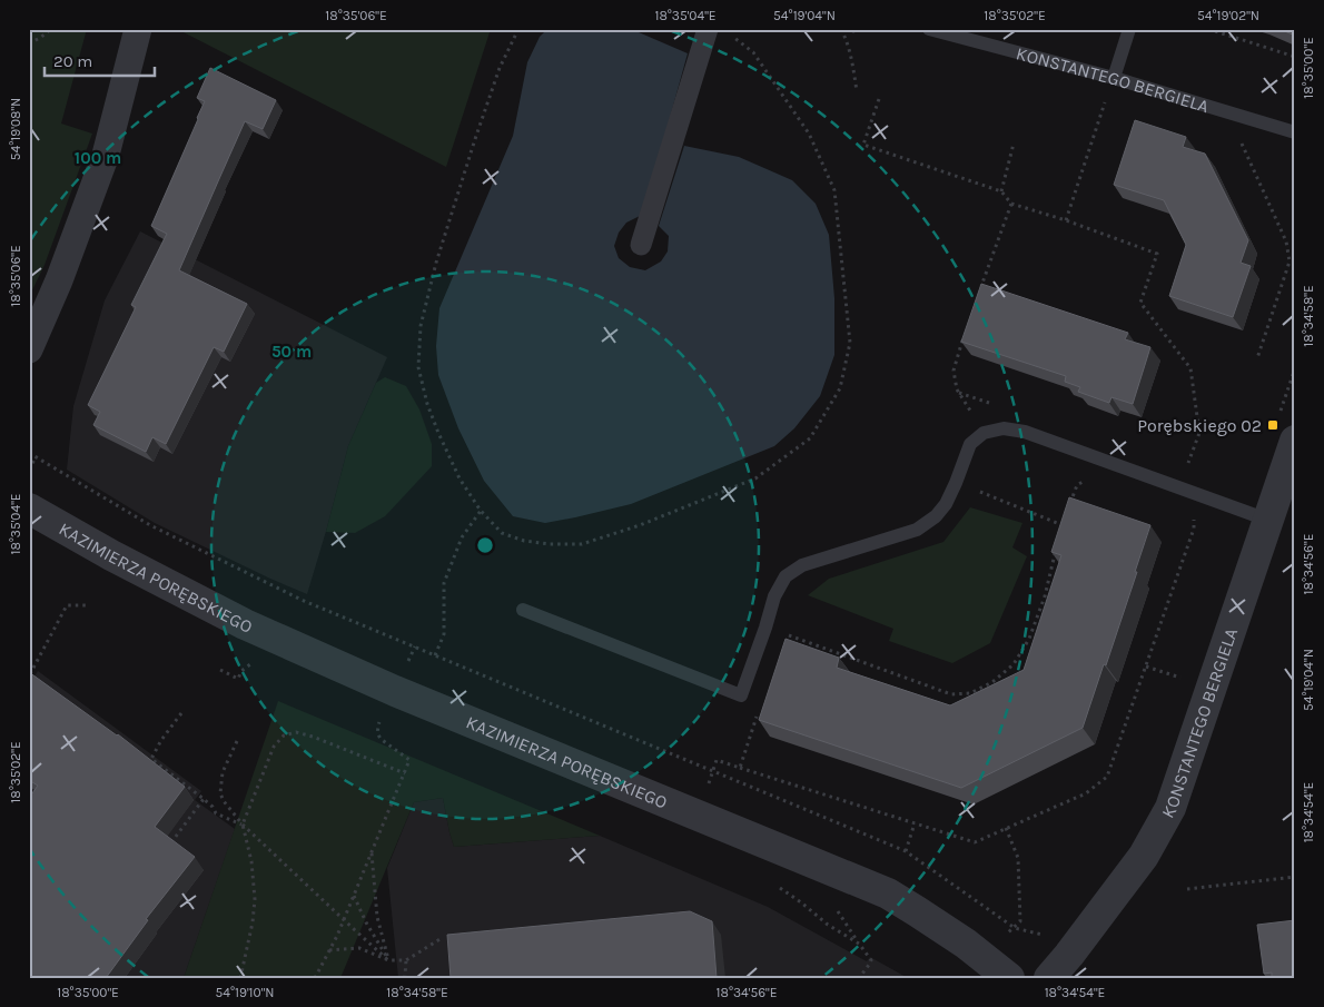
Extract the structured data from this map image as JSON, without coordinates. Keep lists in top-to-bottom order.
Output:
{
  "streets": {
    "street": ["KONSTANTEGO BERGIELA", "KAZIMIERZA PORĘBSKIEGO"]
  },
  "places": {
    "transit": ["Porębskiego 02"]
  },
  "scale_bar": "20 m",
  "coordinates": [
    "18°35'06\"E",
    "18°35'04\"E",
    "54°19'04\"N",
    "18°35'02\"E",
    "54°19'02\"N",
    "18°35'00\"E",
    "54°19'08\"N",
    "18°34'58\"E",
    "18°34'56\"E",
    "18°34'54\"E",
    "54°19'10\"N"
  ],
  "rings": ["100 m", "50 m"]
}
